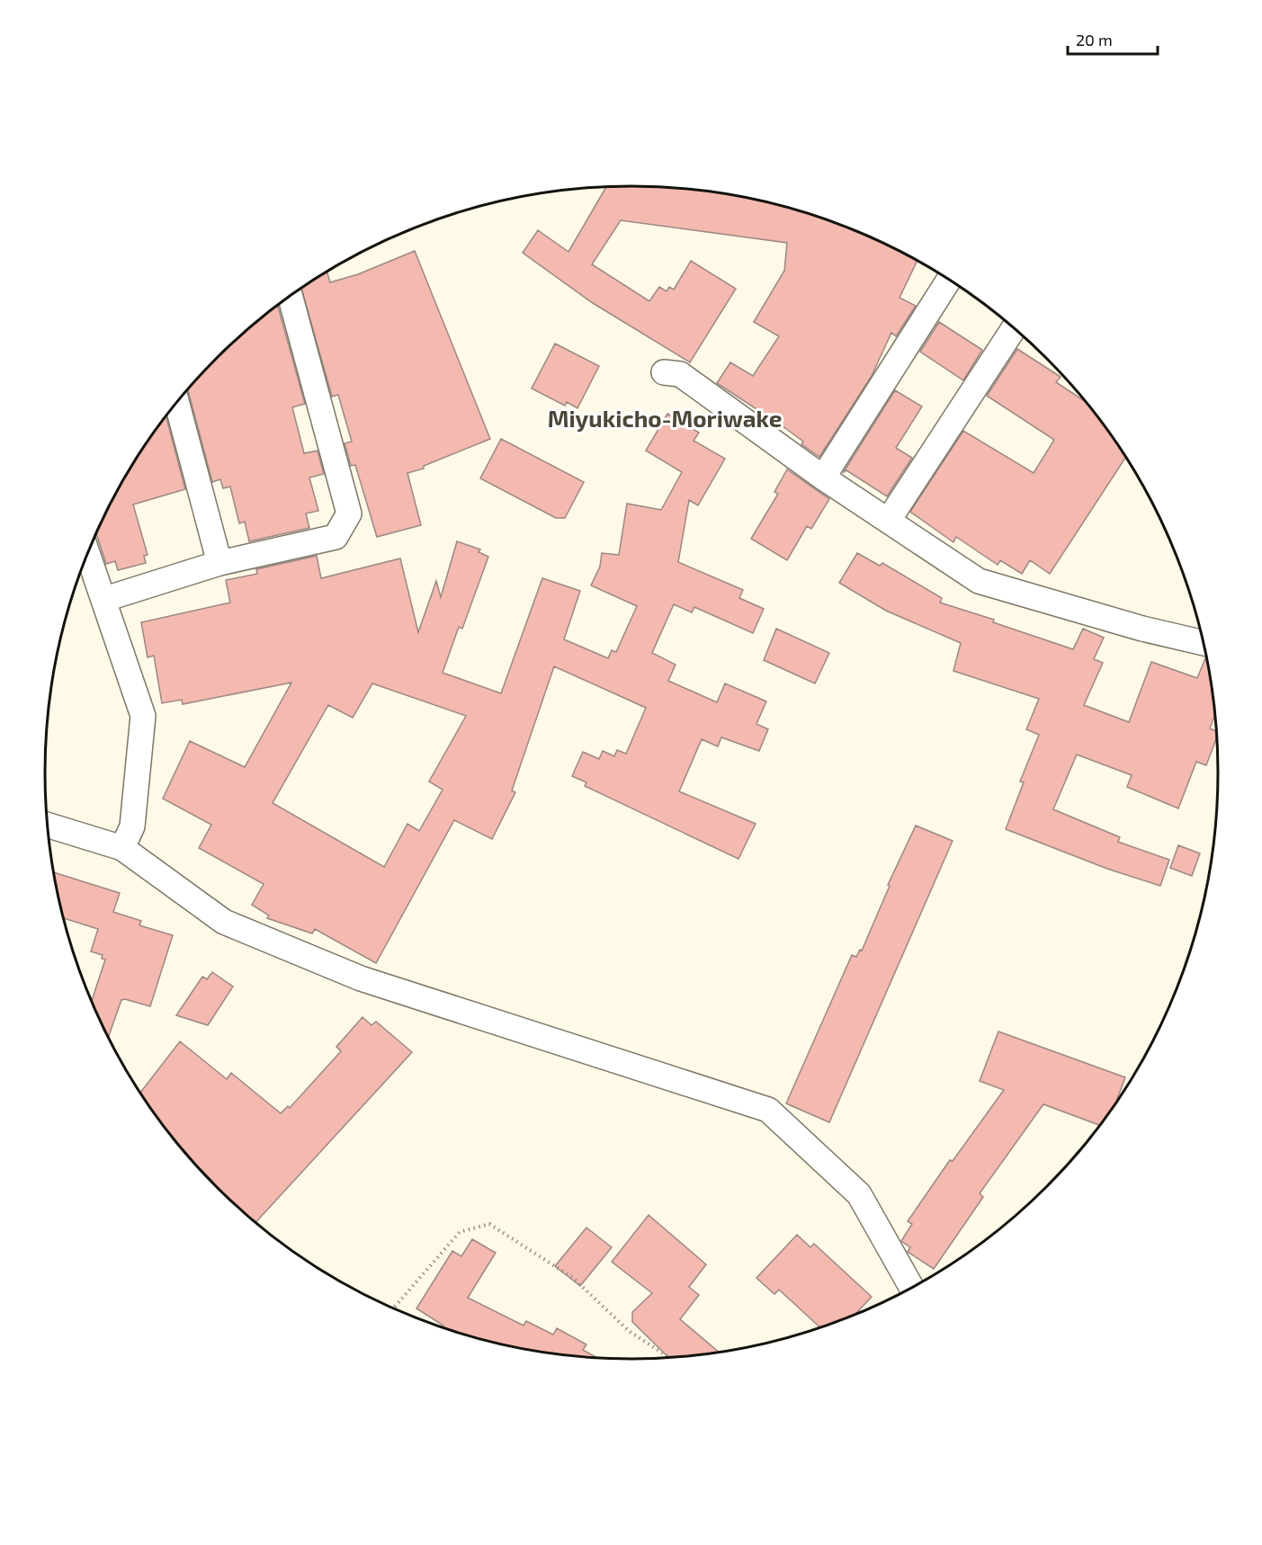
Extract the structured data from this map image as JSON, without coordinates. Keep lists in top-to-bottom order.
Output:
{
  "districts": ["Miyukicho-Moriwake"],
  "scale_bar": "20 m"
}
